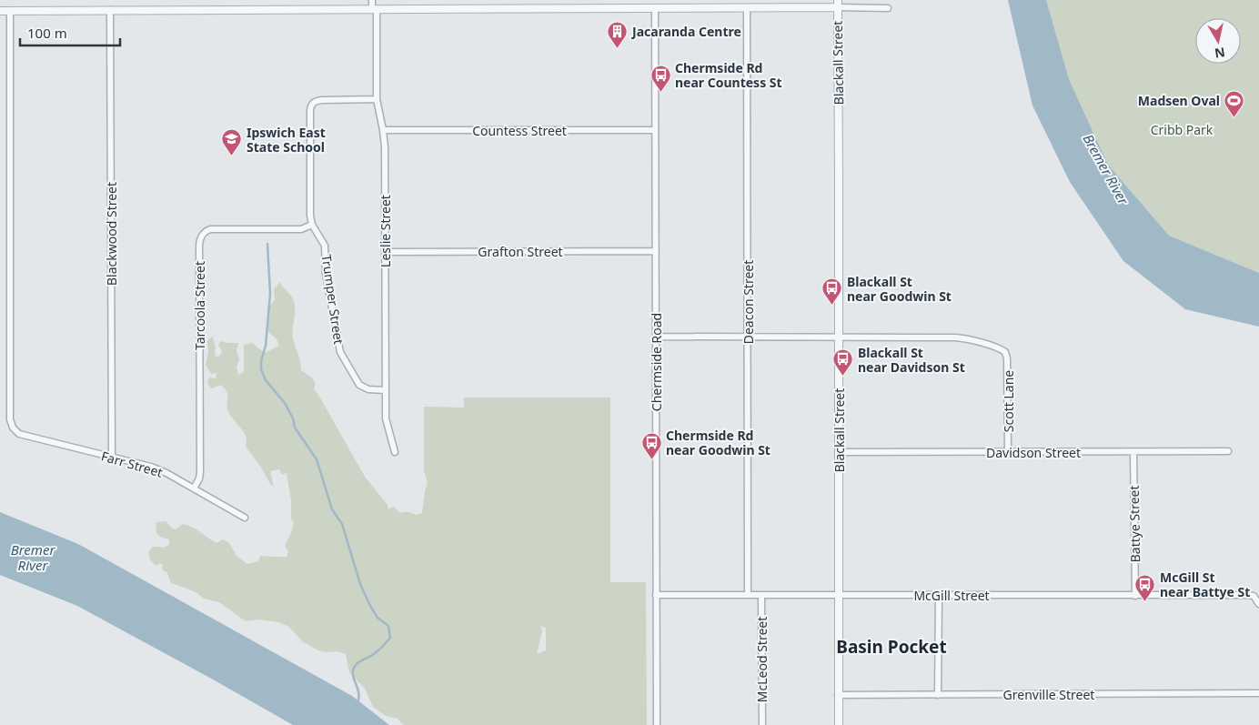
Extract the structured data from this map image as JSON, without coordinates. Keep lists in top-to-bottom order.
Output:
{
  "streets": {
    "street": [
      "Blackall Street",
      "Countess Street",
      "Leslie Street",
      "Blackwood Street",
      "Grafton Street",
      "Trumper Street",
      "Deacon Street",
      "Tarcoola Street",
      "Chermside Road",
      "Scott Lane",
      "Davidson Street",
      "Farr Street",
      "Battye Street",
      "McGill Street",
      "McLeod Street",
      "Grenville Street"
    ]
  },
  "crossings": [
    ["Blackall Street", "Scott Lane"],
    ["Blackall Street", "Davidson Street"],
    ["Blackall Street", "McGill Street"],
    ["Blackall Street", "Grenville Street"],
    ["Countess Street", "Leslie Street"],
    ["Countess Street", "Chermside Road"],
    ["Leslie Street", "Grafton Street"],
    ["Leslie Street", "Trumper Street"],
    ["Blackwood Street", "Farr Street"],
    ["Grafton Street", "Chermside Road"],
    ["Trumper Street", "Tarcoola Street"],
    ["Deacon Street", "McGill Street"],
    ["Tarcoola Street", "Farr Street"],
    ["Chermside Road", "McGill Street"],
    ["Scott Lane", "Davidson Street"],
    ["Davidson Street", "Battye Street"],
    ["Battye Street", "McGill Street"],
    ["McGill Street", "McLeod Street"]
  ],
  "districts": ["Basin Pocket"],
  "water": ["Bremer River"],
  "parks": ["Cribb Park"],
  "places": {
    "building": ["Jacaranda Centre"],
    "bus stop": [
      "Chermside Rd near Countess St",
      "Blackall St near Goodwin St",
      "Blackall St near Davidson St",
      "Chermside Rd near Goodwin St",
      "McGill St near Battye St"
    ],
    "sports": ["Madsen Oval"],
    "school or university": ["Ipswich East State School"]
  },
  "scale_bar": "100 m",
  "north": "bottom"
}
